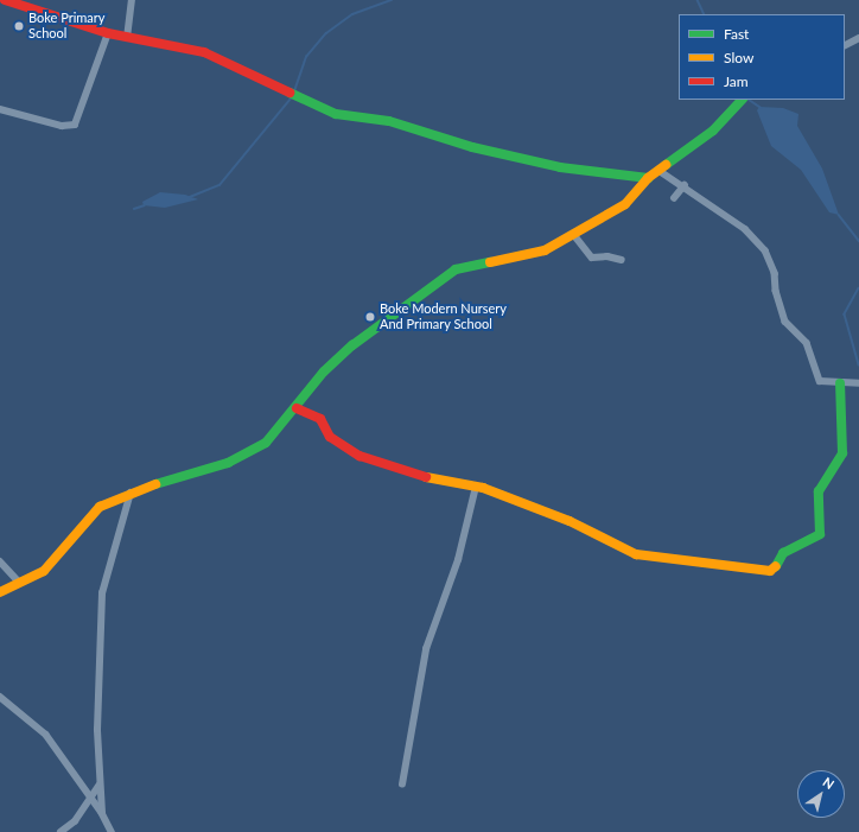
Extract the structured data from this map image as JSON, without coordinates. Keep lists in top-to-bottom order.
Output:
{
  "places": ["Boke Primary School", "Boke Modern Nursery And Primary School"],
  "legend": ["Fast", "Slow", "Jam"],
  "north": "top right"
}
